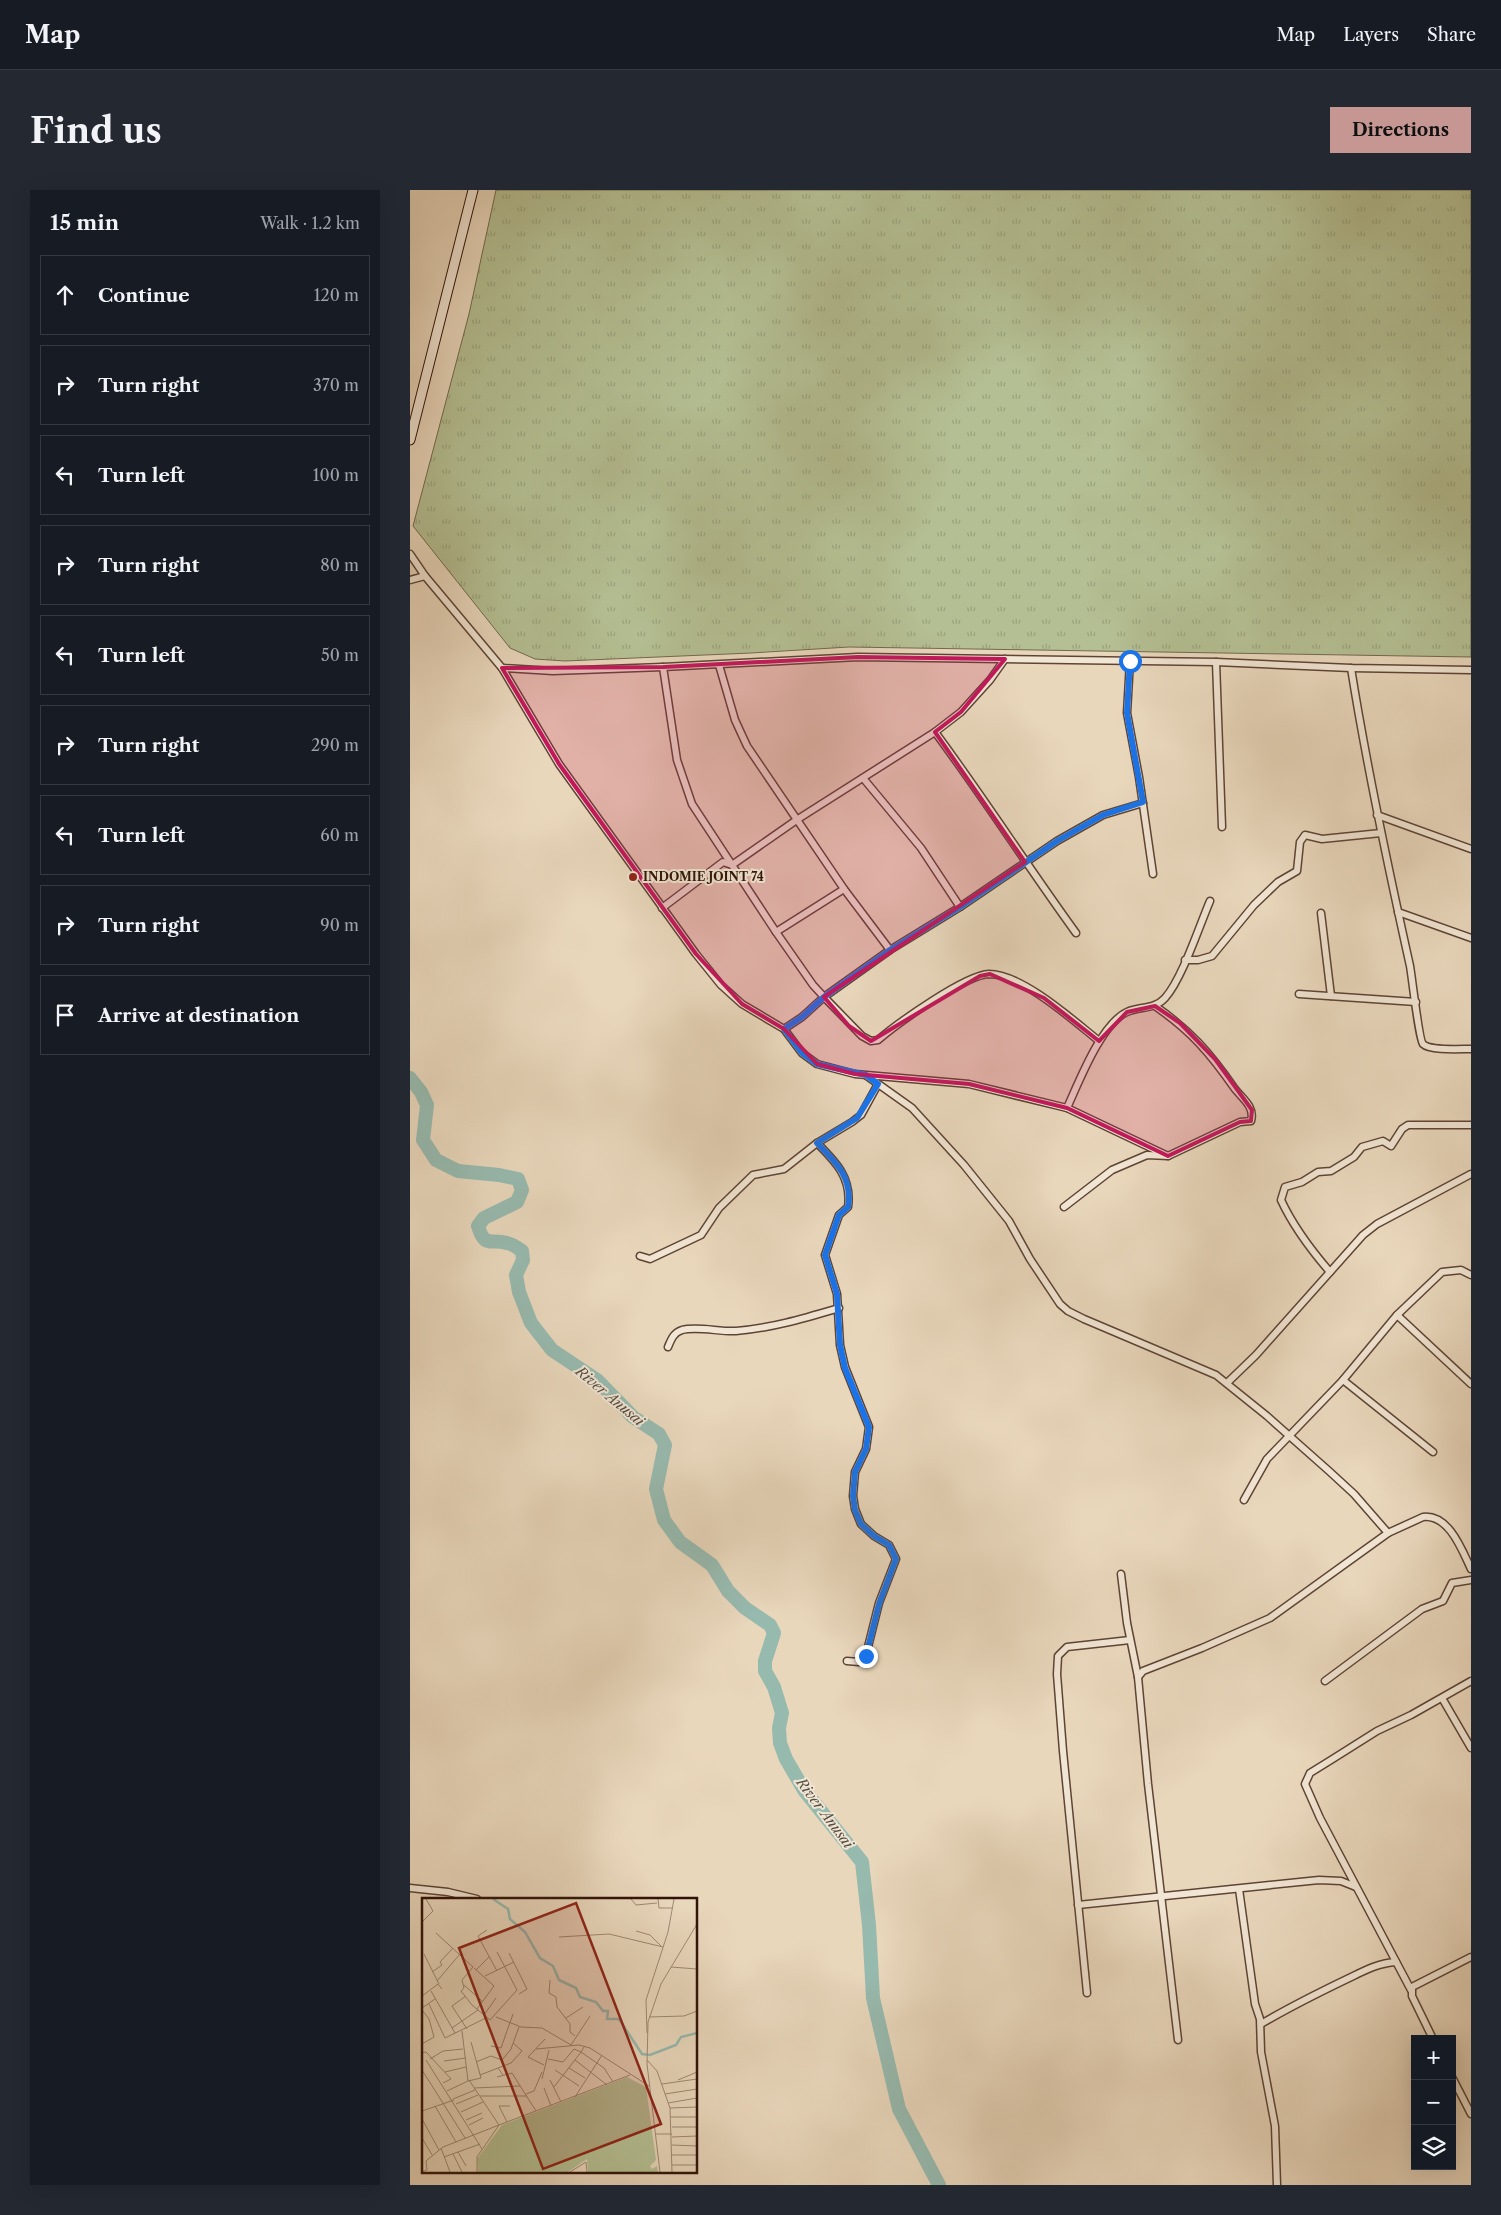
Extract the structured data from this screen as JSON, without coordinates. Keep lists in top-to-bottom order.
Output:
{
  "water": ["River Anusai"],
  "places": ["INDOMIE JOINT 74"],
  "page": {
    "header": "Map",
    "nav": ["Map", "Layers", "Share"],
    "buttons": "Directions",
    "title": "Find us",
    "heading": ["15 min", "Walk · 1.2 km"],
    "list": [
      ["Continue", "120 m"],
      ["Turn right", "370 m"],
      ["Turn left", "100 m"],
      ["Turn right", "80 m"],
      ["Turn left", "50 m"],
      ["Turn right", "290 m"],
      ["Turn left", "60 m"],
      ["Turn right", "90 m"],
      "Arrive at destination"
    ],
    "map_buttons": ["+", "−"]
  }
}
